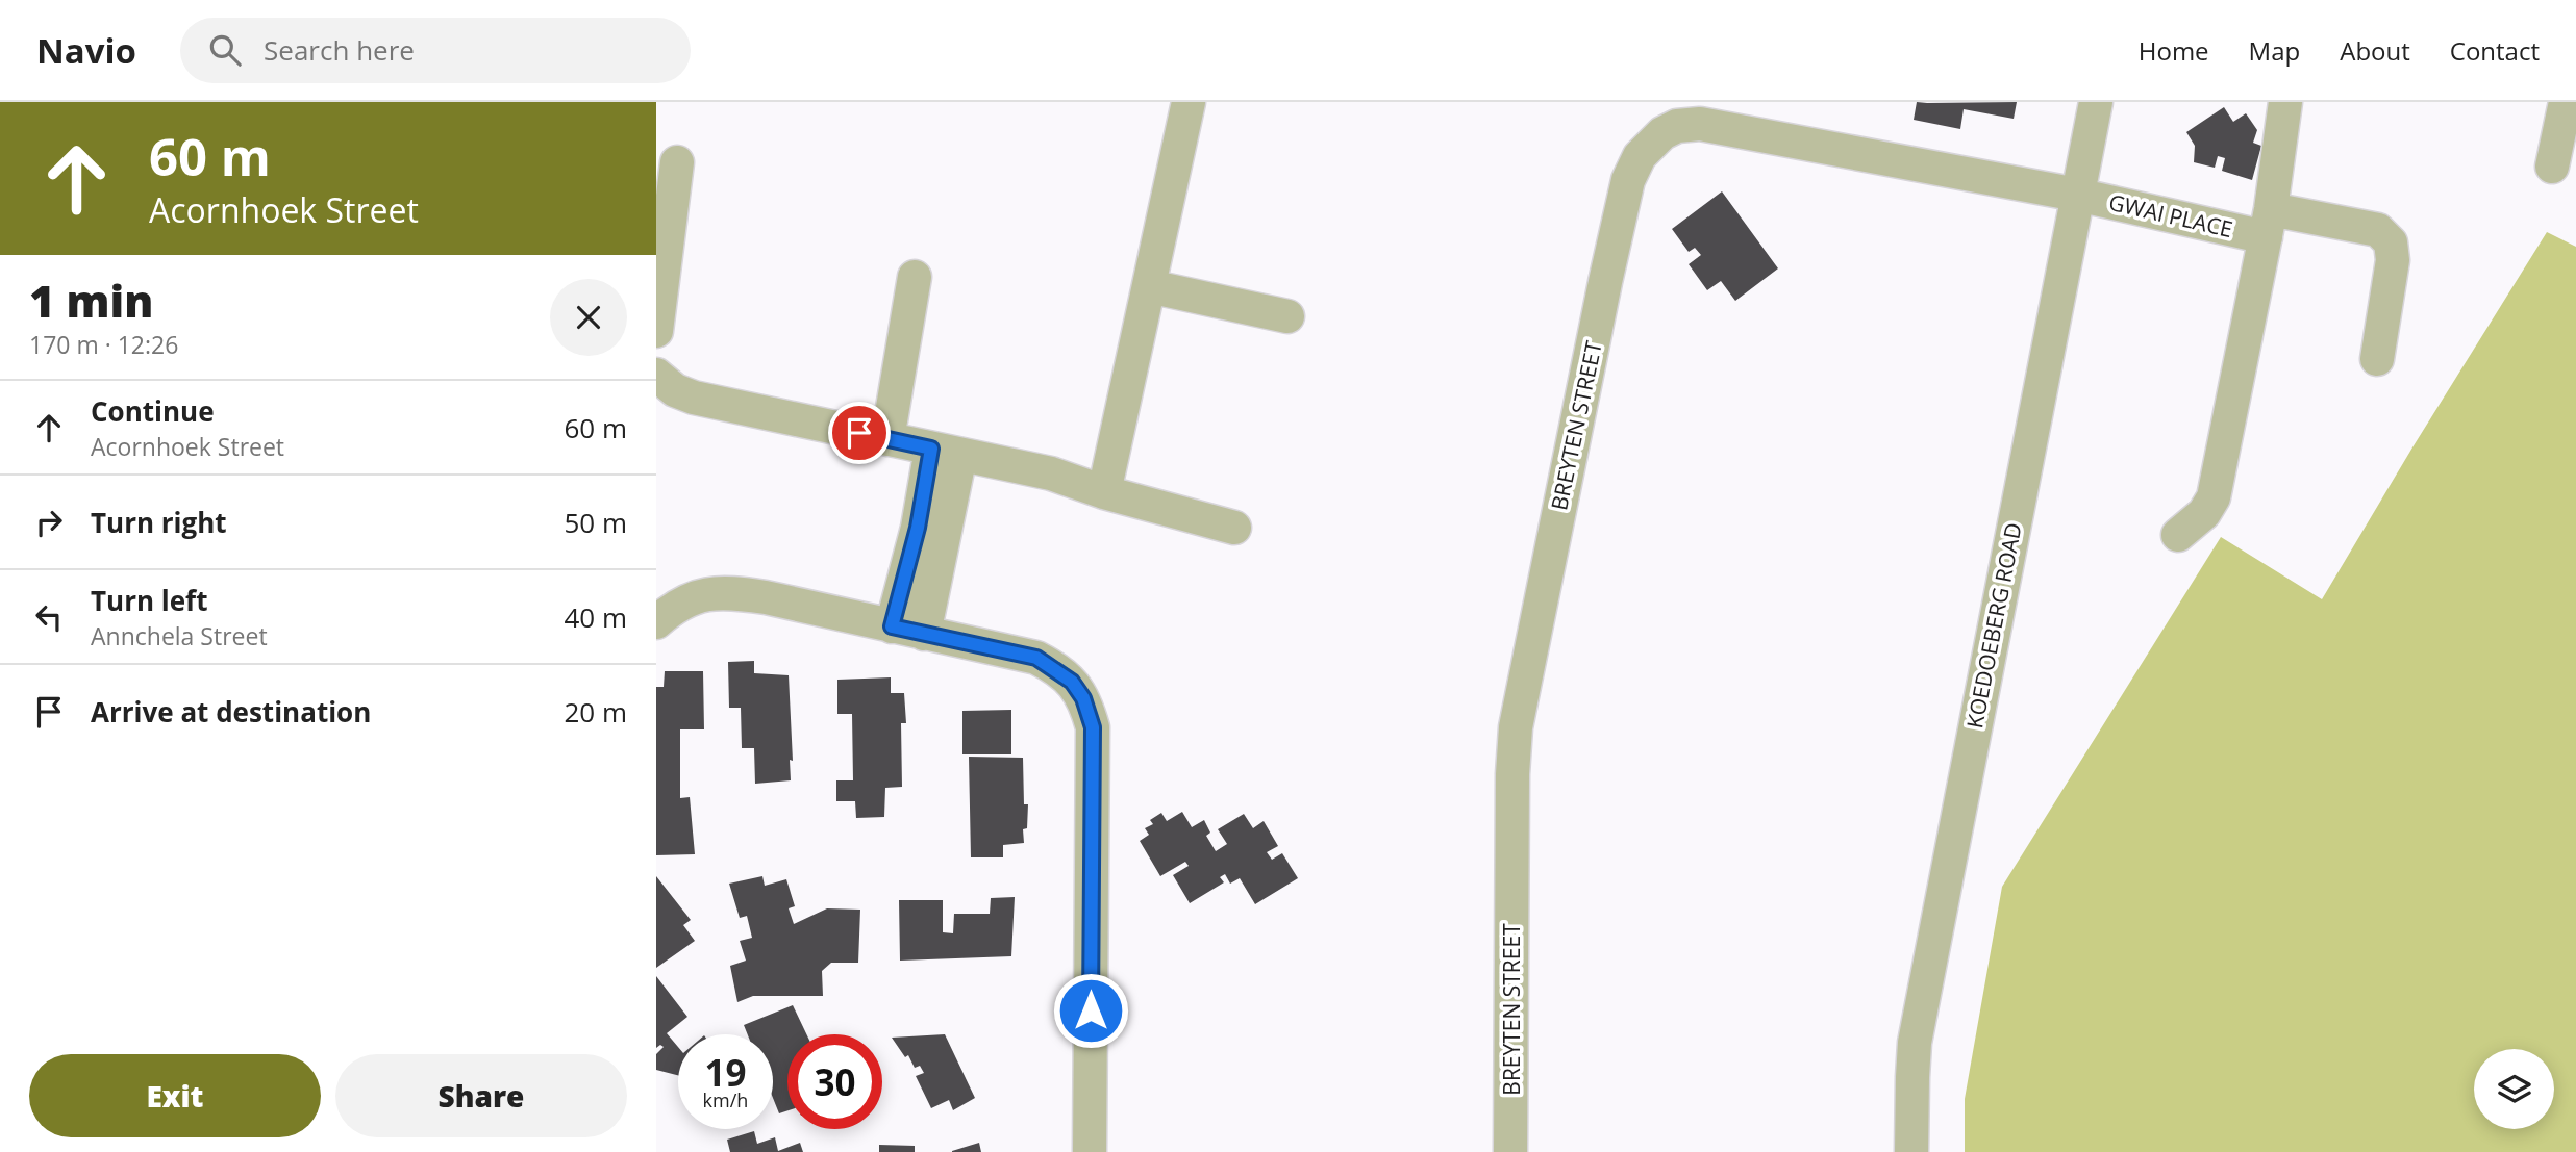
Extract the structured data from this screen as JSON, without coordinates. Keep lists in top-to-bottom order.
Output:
{
  "streets": {
    "street": ["GWAI PLACE", "BREYTEN STREET", "KOEDOEBERG ROAD"]
  },
  "crossings": [
    ["GWAI PLACE", "BREYTEN STREET"],
    ["GWAI PLACE", "KOEDOEBERG ROAD"],
    ["BREYTEN STREET", "KOEDOEBERG ROAD"]
  ],
  "page": {
    "header": "Navio",
    "search": "Search here",
    "nav": [
      "Home",
      "Map",
      "About",
      "Contact"
    ],
    "turn": ["60 m", "Acornhoek Street"],
    "heading": ["1 min", "170 m · 12:26"],
    "list": [
      {
        "name": "Continue",
        "note": "Acornhoek Street",
        "value": "60 m"
      },
      {
        "name": "Turn right",
        "value": "50 m"
      },
      {
        "name": "Turn left",
        "note": "Annchela Street",
        "value": "40 m"
      },
      {
        "name": "Arrive at destination",
        "value": "20 m"
      }
    ],
    "speed": "19 km/h",
    "limit": "30",
    "buttons": ["Exit", "Share"]
  }
}
